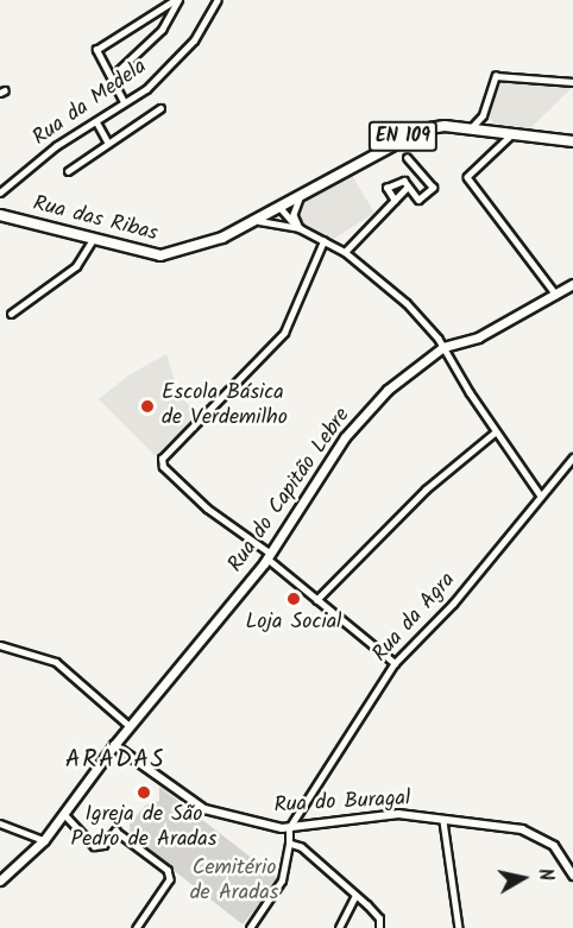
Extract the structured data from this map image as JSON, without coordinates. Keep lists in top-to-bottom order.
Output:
{
  "streets": {
    "main road": ["EN 109", "Rua das Ribas", "Rua do Capitão Lebre"],
    "street": ["Rua da Medela", "Rua da Agra", "Rua do Buragal"]
  },
  "crossings": [
    ["EN 109", "Rua das Ribas"],
    ["Rua do Capitão Lebre", "Rua do Buragal"],
    ["Rua da Agra", "Rua do Buragal"]
  ],
  "districts": ["ARADAS"],
  "parks": ["Cemitério de Aradas"],
  "places": ["Escola Básica de Verdemilho", "Loja Social", "Igreja de São Pedro de Aradas"],
  "north": "right"
}
